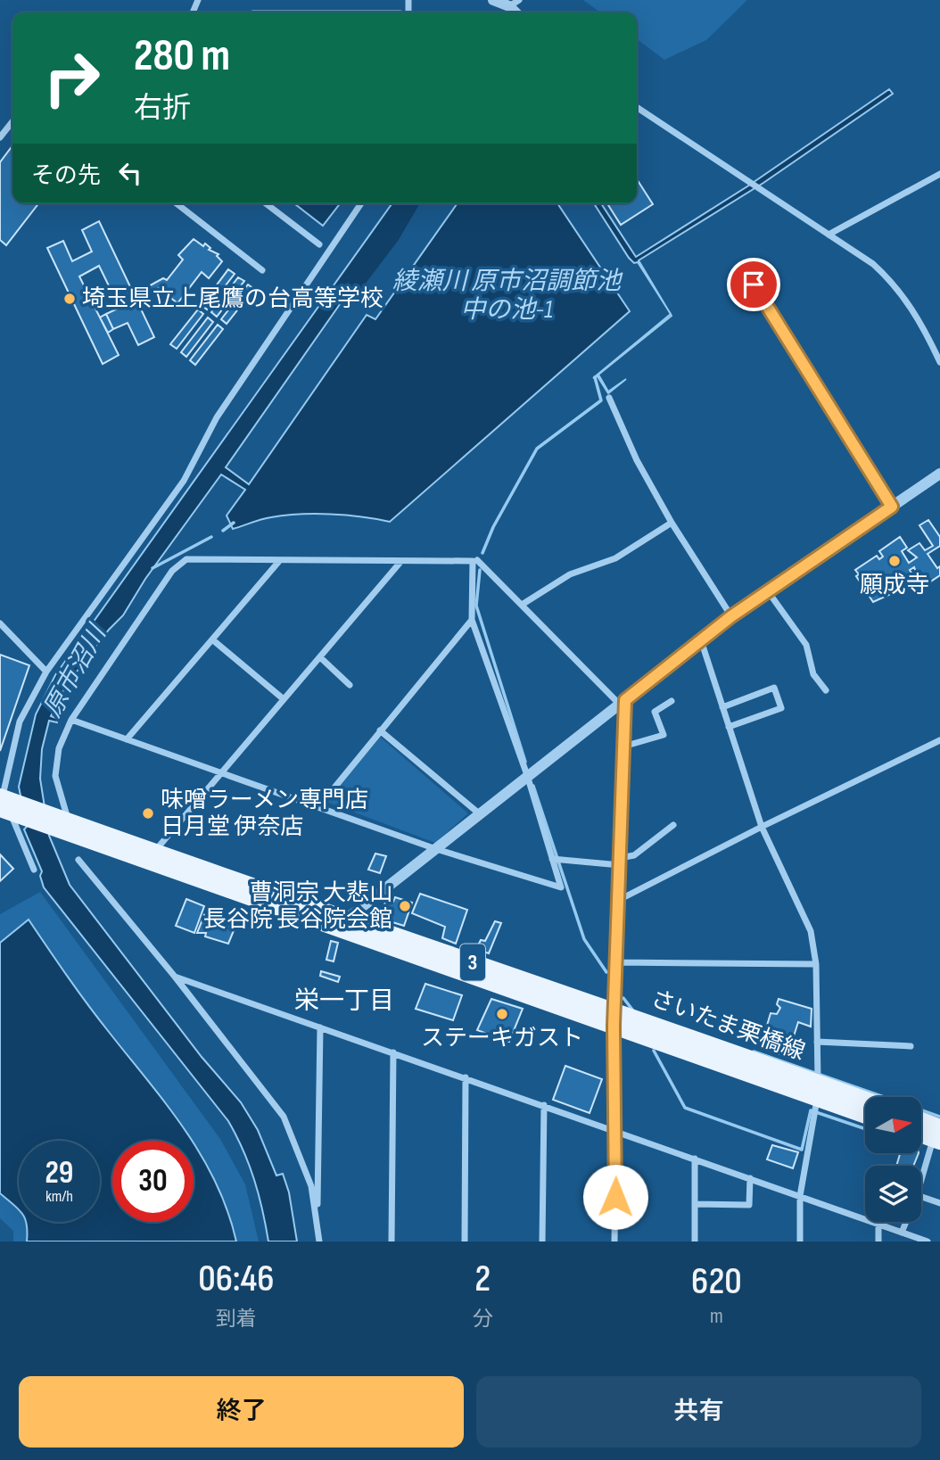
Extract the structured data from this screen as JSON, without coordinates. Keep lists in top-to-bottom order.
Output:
{
  "streets": {
    "main road": ["3", "さいたま栗橋線"]
  },
  "crossings": [
    ["3", "さいたま栗橋線"]
  ],
  "districts": ["栄一丁目"],
  "water": ["綾瀬川 原市沼調節池 中の池-1", "原市沼川"],
  "places": [
    "埼玉県立上尾鷹の台高等学校",
    "願成寺",
    "味噌ラーメン専門店 日月堂 伊奈店",
    "曹洞宗 大悲山 長谷院 長谷院会館",
    "ステーキガスト"
  ],
  "north": "right",
  "page": {
    "turn": ["280 m", "右折"],
    "then": "その先",
    "speed": "29 km/h",
    "limit": "30",
    "eta": [
      "06:46",
      "到着",
      "2",
      "分",
      "620",
      "m"
    ],
    "buttons": ["終了", "共有"]
  }
}
